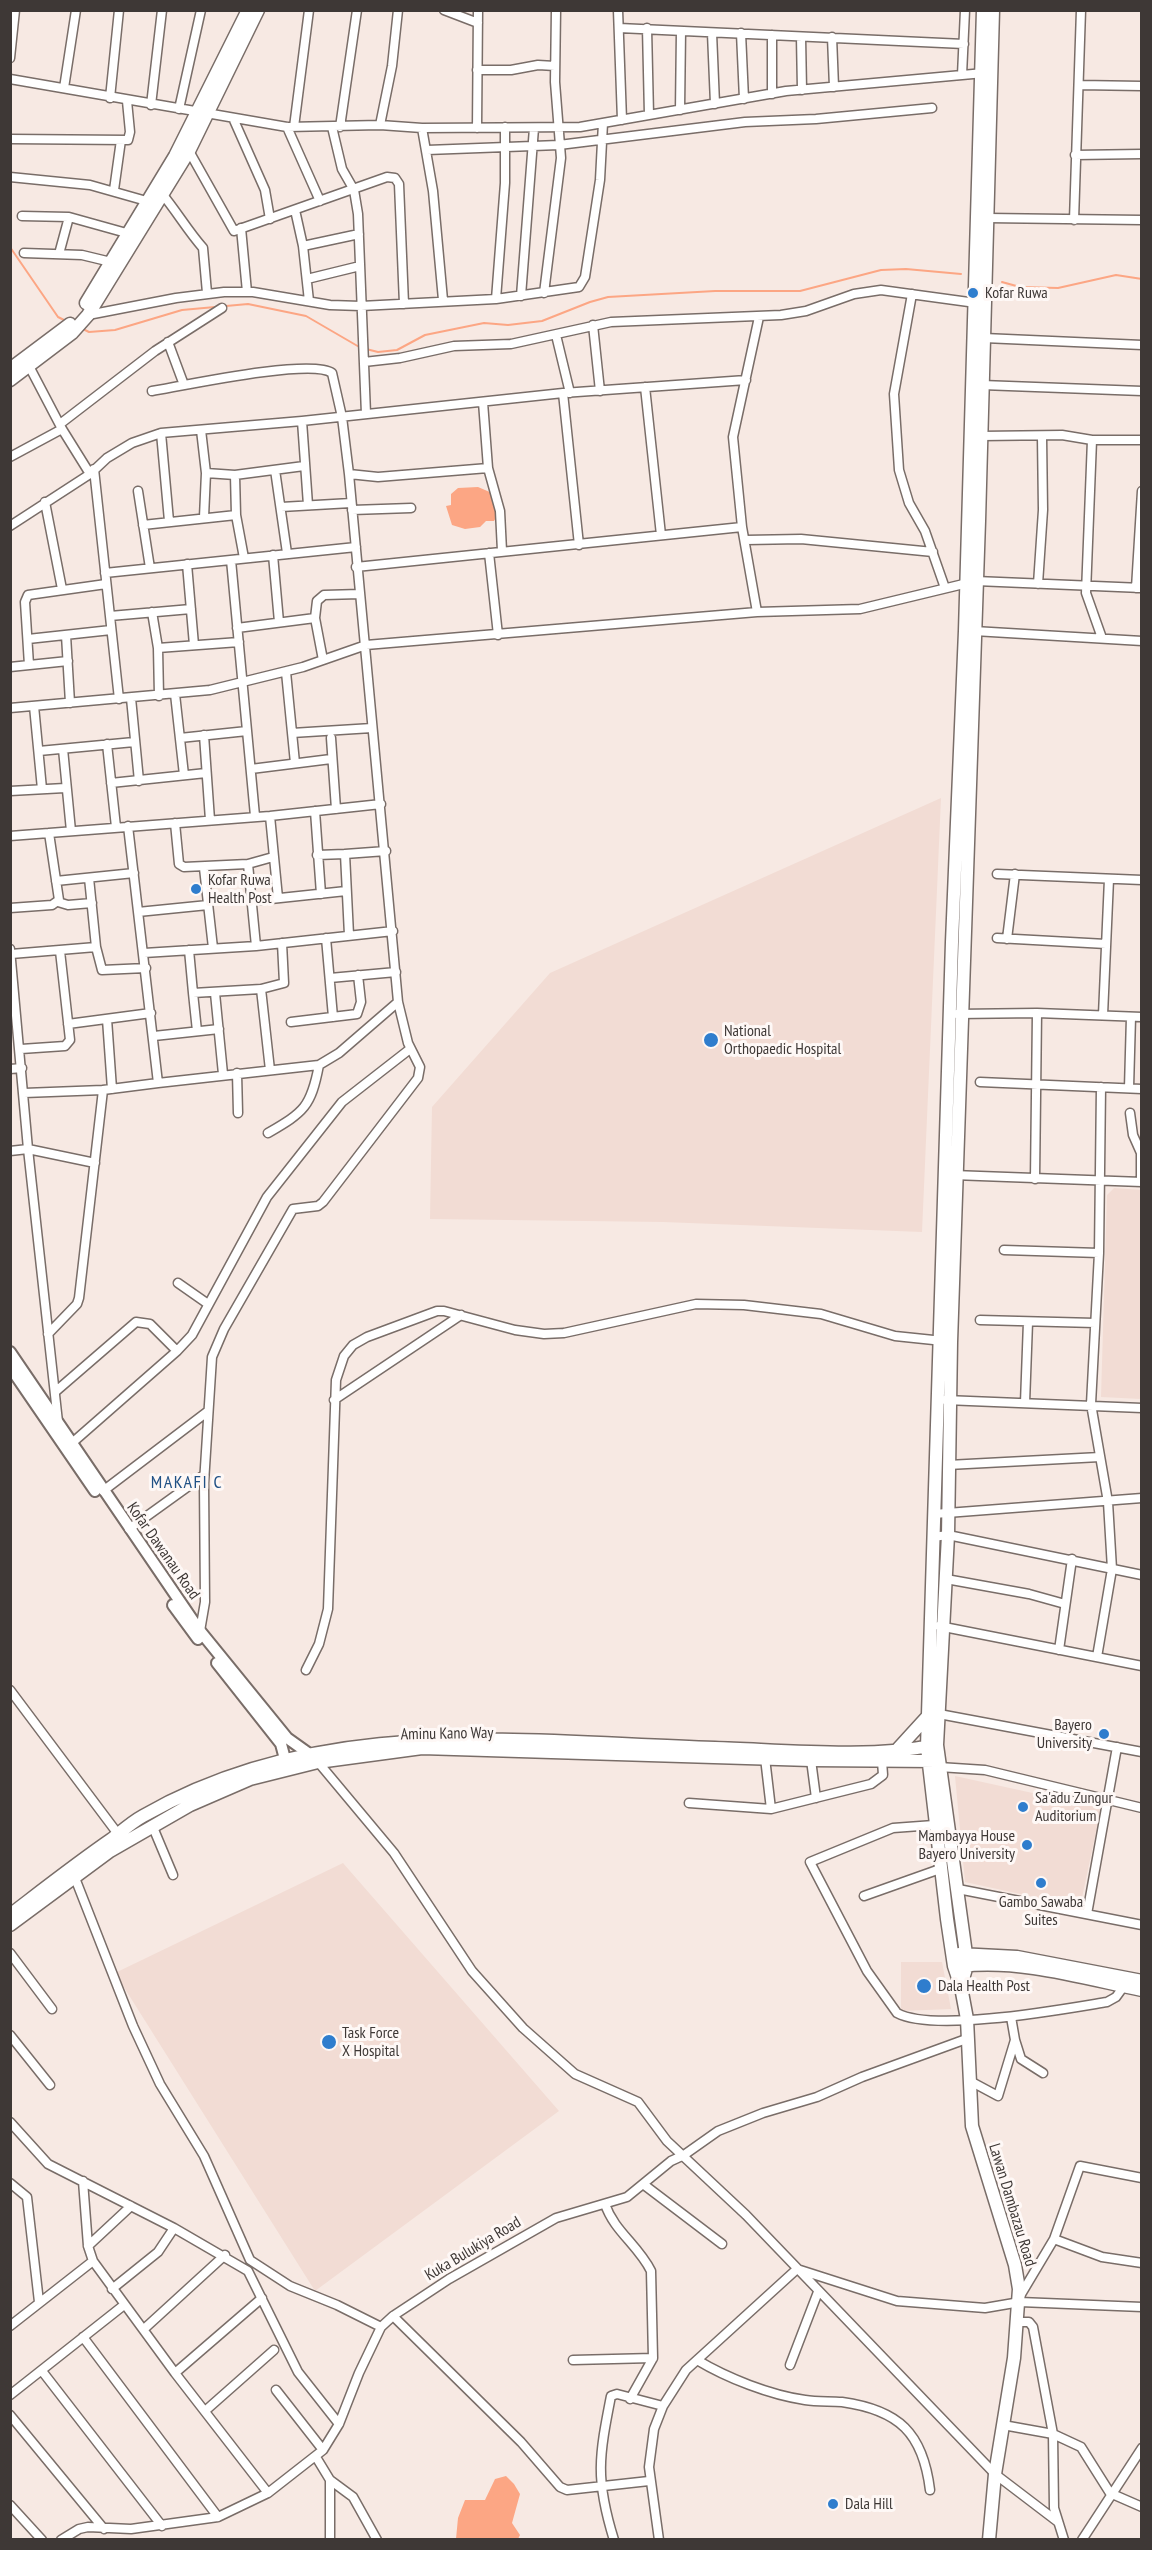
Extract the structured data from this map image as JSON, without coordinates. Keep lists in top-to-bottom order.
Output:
{
  "streets": {
    "main road": ["Aminu Kano Way", "Lawan Dambazau Road"],
    "street": ["Kofar Dawanau Road", "Kuka Bulukiya Road"]
  },
  "crossings": [
    ["Kofar Dawanau Road", "Aminu Kano Way"],
    ["Lawan Dambazau Road", "Kuka Bulukiya Road"]
  ],
  "districts": ["MAKAFI C"],
  "places": [
    "Kofar Ruwa",
    "Kofar Ruwa Health Post",
    "National Orthopaedic Hospital",
    "Bayero University",
    "Sa'adu Zungur Auditorium",
    "Mambayya House Bayero University",
    "Gambo Sawaba Suites",
    "Dala Health Post",
    "Task Force X Hospital",
    "Dala Hill"
  ]
}
